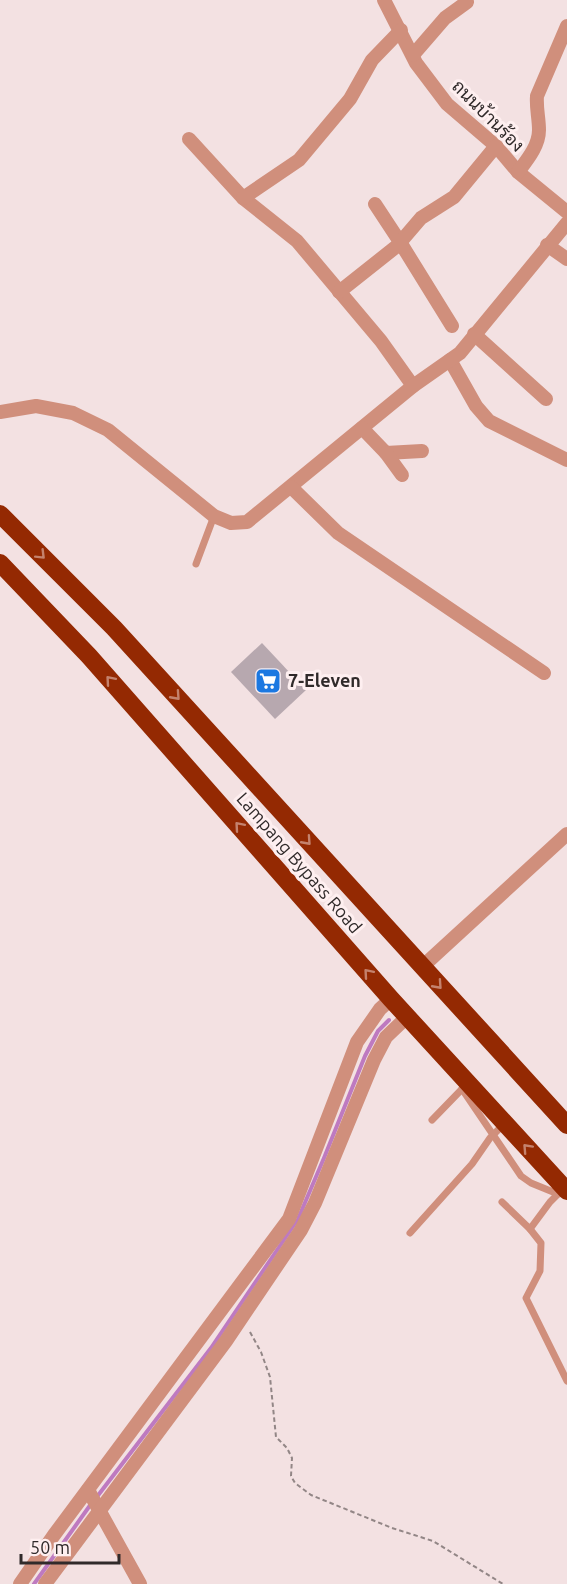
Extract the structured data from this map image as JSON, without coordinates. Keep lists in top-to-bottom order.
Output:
{
  "streets": {
    "highway": ["Lampang Bypass Road"],
    "street": ["ถนนบ้านร้อง"]
  },
  "places": {
    "supermarket": ["7-Eleven"]
  },
  "scale_bar": "50 m"
}
